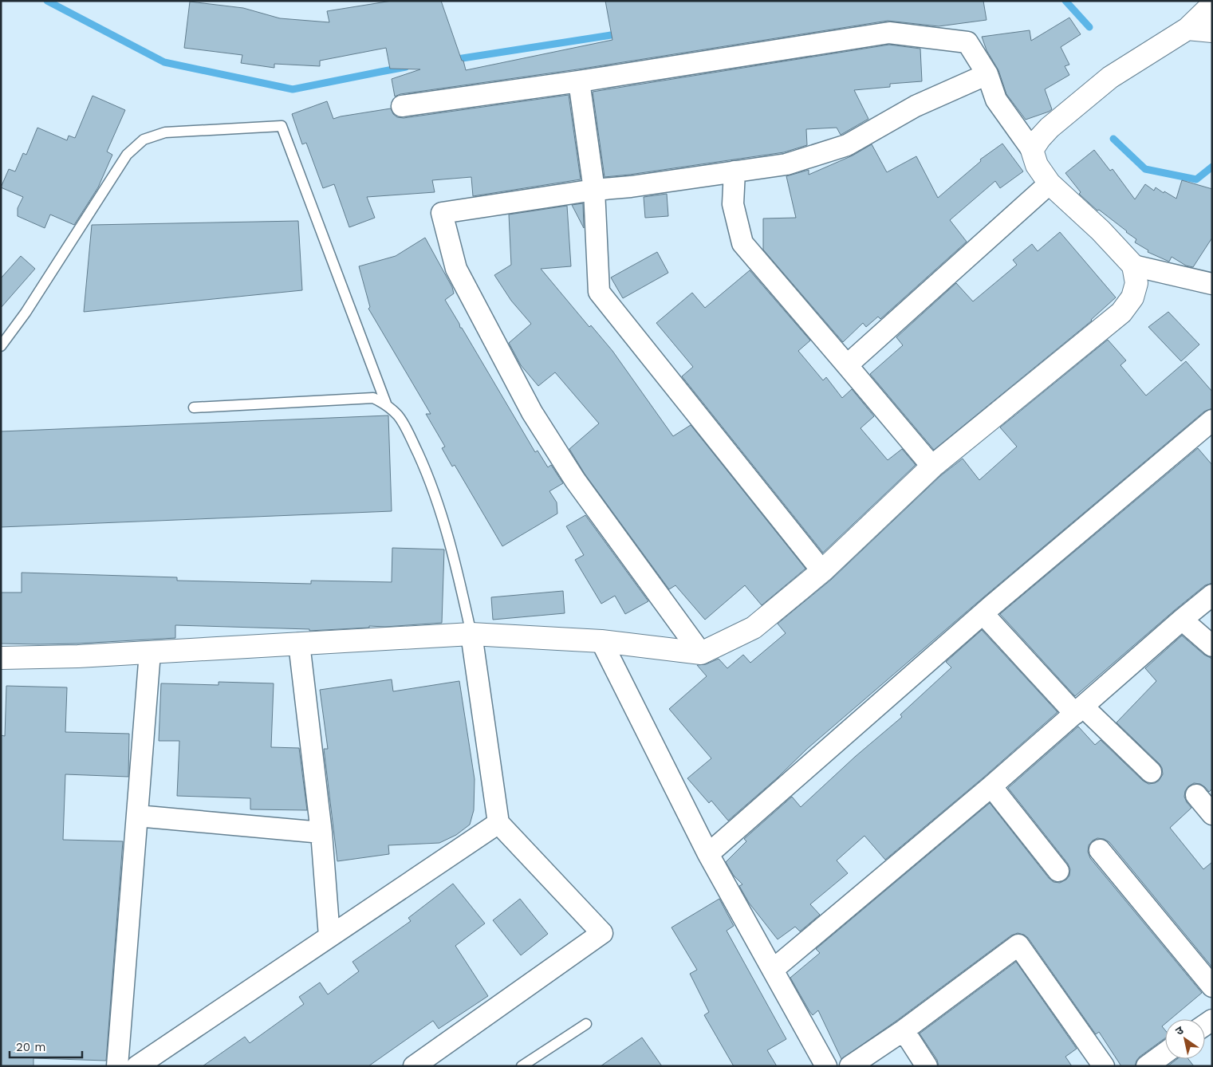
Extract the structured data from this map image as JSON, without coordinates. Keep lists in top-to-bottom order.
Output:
{
  "scale_bar": "20 m",
  "north": "top left"
}
